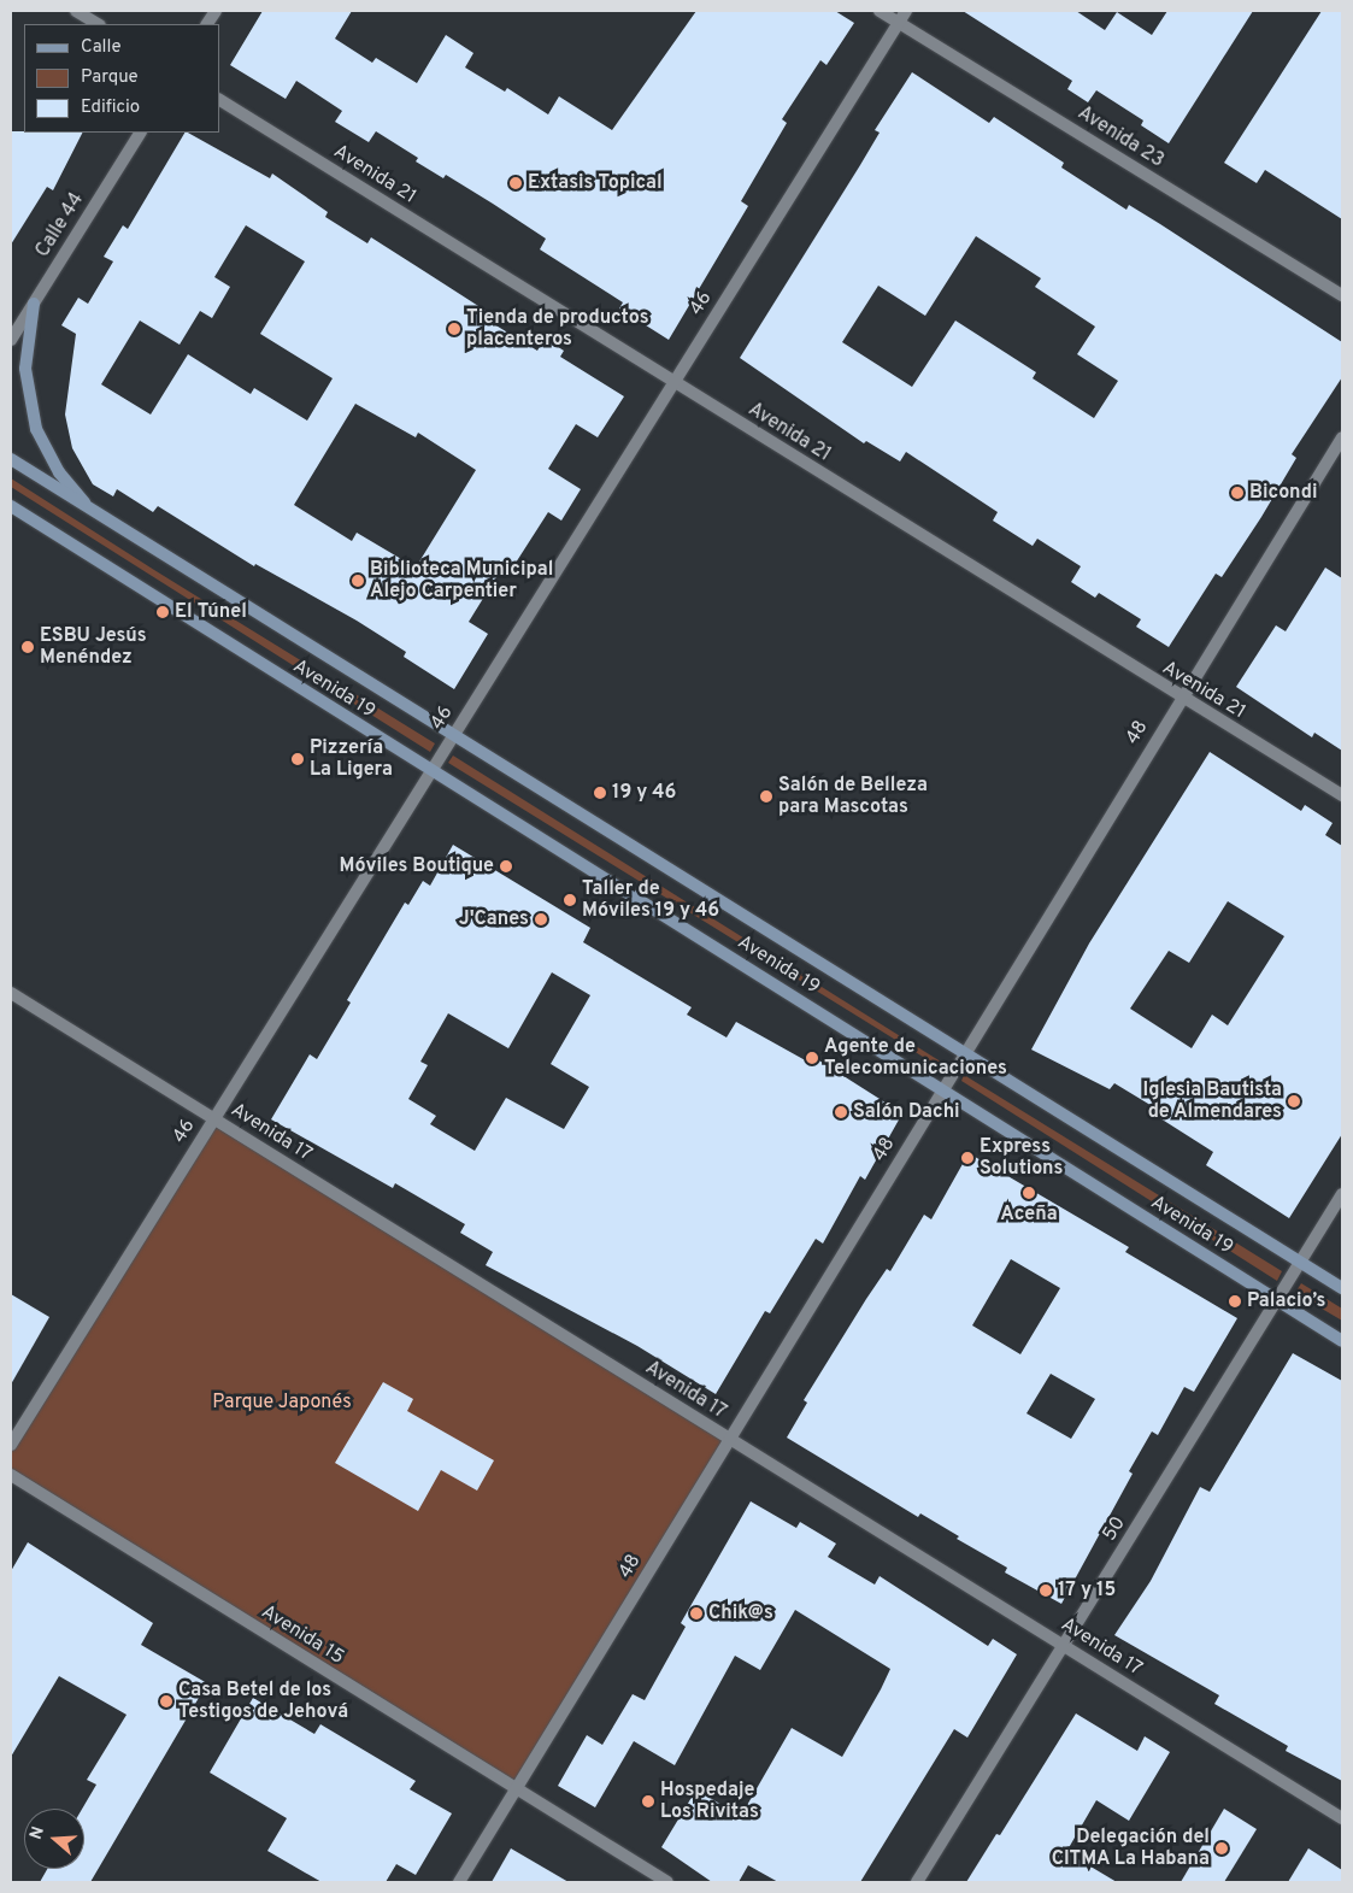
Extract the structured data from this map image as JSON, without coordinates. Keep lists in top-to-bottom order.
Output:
{
  "streets": {
    "main road": ["Avenida 19"],
    "street": [
      "Avenida 23",
      "Avenida 21",
      "Calle 44",
      "46",
      "48",
      "Avenida 17",
      "50",
      "Avenida 15"
    ]
  },
  "crossings": [
    ["Avenida 23", "46"],
    ["Avenida 21", "46"],
    ["Avenida 21", "48"],
    ["46", "Avenida 19"],
    ["46", "Avenida 17"],
    ["Avenida 19", "48"],
    ["Avenida 19", "50"],
    ["48", "Avenida 17"],
    ["48", "Avenida 15"],
    ["Avenida 17", "50"]
  ],
  "parks": ["Parque Japonés"],
  "places": [
    "Extasis Topical",
    "Tienda de productos placenteros",
    "Bicondi",
    "Biblioteca Municipal Alejo Carpentier",
    "El Túnel",
    "ESBU Jesús Menéndez",
    "Pizzería La Ligera",
    "19 y 46",
    "Salón de Belleza para Mascotas",
    "Móviles Boutique",
    "Taller de Móviles 19 y 46",
    "J'Canes",
    "Agente de Telecomunicaciones",
    "Iglesia Bautista de Almendares",
    "Salón Dachi",
    "Express Solutions",
    "Aceña",
    "Palacio’s",
    "17 y 15",
    "Chik@s",
    "Casa Betel de los Testigos de Jehová",
    "Hospedaje Los Rivitas",
    "Delegación del CITMA La Habana"
  ],
  "legend": ["Calle", "Parque", "Edificio"],
  "north": "left"
}
